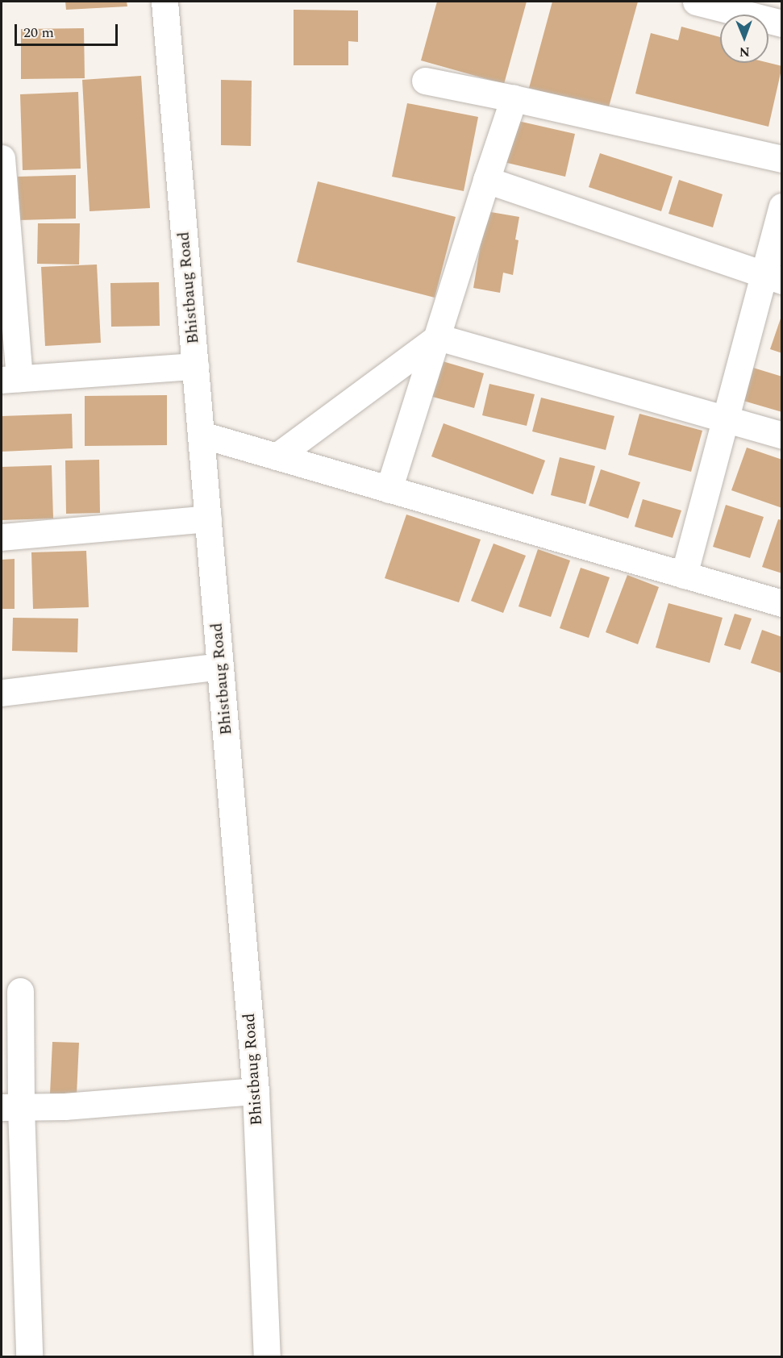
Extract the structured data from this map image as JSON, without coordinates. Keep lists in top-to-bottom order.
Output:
{
  "streets": {
    "street": ["Bhistbaug Road"]
  },
  "scale_bar": "20 m",
  "north": "bottom"
}
